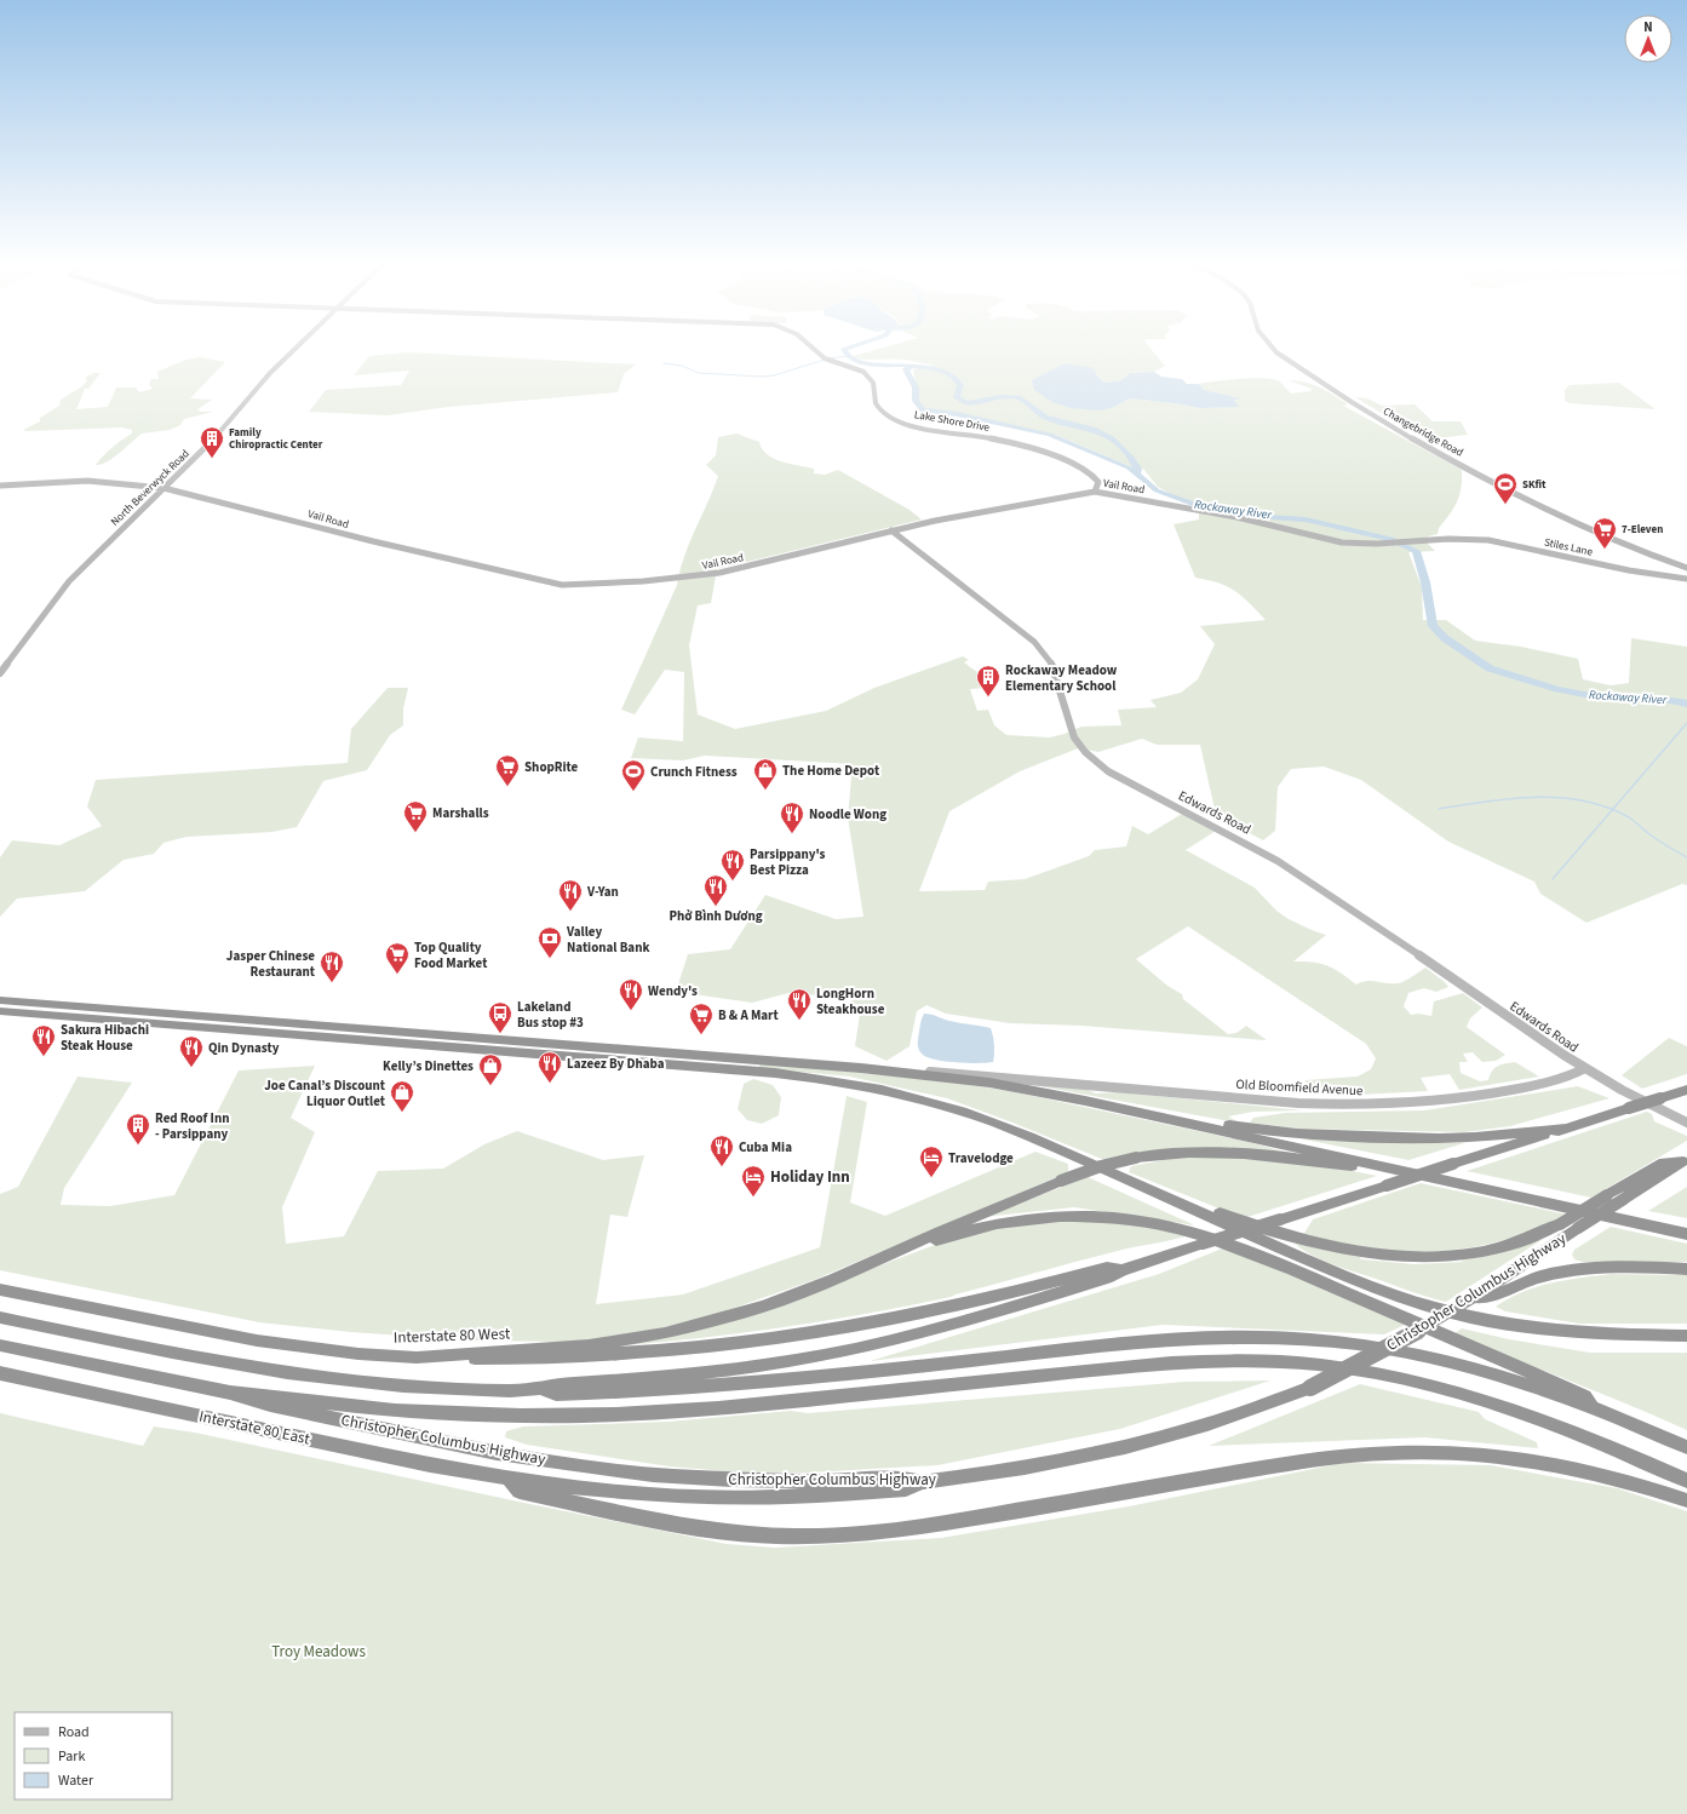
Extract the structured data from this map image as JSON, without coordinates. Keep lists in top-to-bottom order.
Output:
{
  "streets": {
    "highway": ["Christopher Columbus Highway", "Interstate 80 West", "Interstate 80 East"],
    "street": [
      "Lake Shore Drive",
      "Changebridge Road",
      "Vail Road",
      "North Beverwyck Road",
      "Stiles Lane",
      "Edwards Road",
      "Old Bloomfield Avenue"
    ]
  },
  "crossings": [
    ["Lake Shore Drive", "Vail Road"],
    ["Vail Road", "North Beverwyck Road"],
    ["Vail Road", "Stiles Lane"],
    ["Vail Road", "Edwards Road"],
    ["Edwards Road", "Old Bloomfield Avenue"],
    ["Christopher Columbus Highway", "Interstate 80 East"]
  ],
  "water": ["Rockaway River"],
  "parks": ["Troy Meadows"],
  "places": {
    "building": ["Family Chiropractic Center", "Rockaway Meadow Elementary School", "Red Roof Inn - Parsippany"],
    "sports": ["SKfit", "Crunch Fitness"],
    "supermarket": [
      "7-Eleven",
      "ShopRite",
      "Marshalls",
      "Top Quality Food Market",
      "B & A Mart"
    ],
    "shop": ["The Home Depot", "Kelly’s Dinettes", "Joe Canal’s Discount Liquor Outlet"],
    "restaurant": [
      "Noodle Wong",
      "Parsippany's Best Pizza",
      "Phở Bình Dương",
      "V-Yan",
      "Jasper Chinese Restaurant",
      "Wendy's",
      "LongHorn Steakhouse",
      "Sakura Hibachi Steak House",
      "Qin Dynasty",
      "Lazeez By Dhaba",
      "Cuba Mia"
    ],
    "bank": ["Valley National Bank"],
    "bus stop": ["Lakeland Bus stop #3"],
    "hotel": ["Travelodge", "Holiday Inn"]
  },
  "legend": ["Road", "Park", "Water"],
  "north": "top"
}
